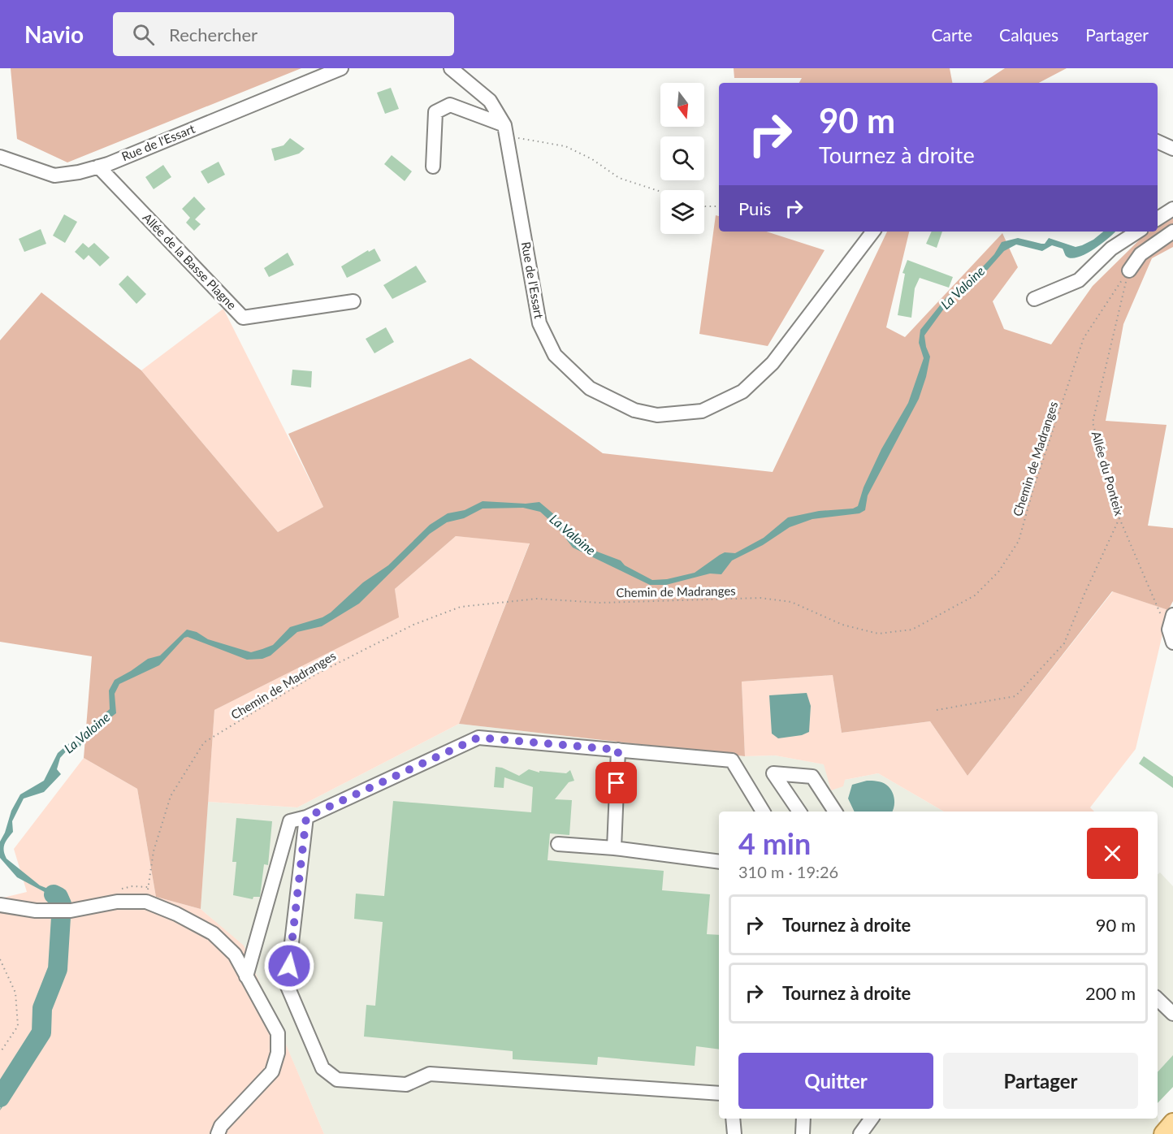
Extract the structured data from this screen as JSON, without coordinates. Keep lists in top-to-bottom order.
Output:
{
  "streets": {
    "street": ["Rue de l'Essart", "Allée de la Basse Plagne"],
    "path": ["Chemin de Madranges", "Allée du Ponteix"]
  },
  "crossings": [
    ["Rue de l'Essart", "Allée de la Basse Plagne"],
    ["Chemin de Madranges", "Allée du Ponteix"]
  ],
  "water": ["La Valoine"],
  "north": "bottom",
  "page": {
    "header": "Navio",
    "search": "Rechercher",
    "nav": ["Carte", "Calques", "Partager"],
    "turn": ["90 m", "Tournez à droite"],
    "then": "Puis",
    "heading": ["4 min", "310 m · 19:26"],
    "list": [
      {
        "name": "Tournez à droite",
        "value": "90 m"
      },
      {
        "name": "Tournez à droite",
        "value": "200 m"
      }
    ],
    "buttons": ["Quitter", "Partager"]
  }
}
